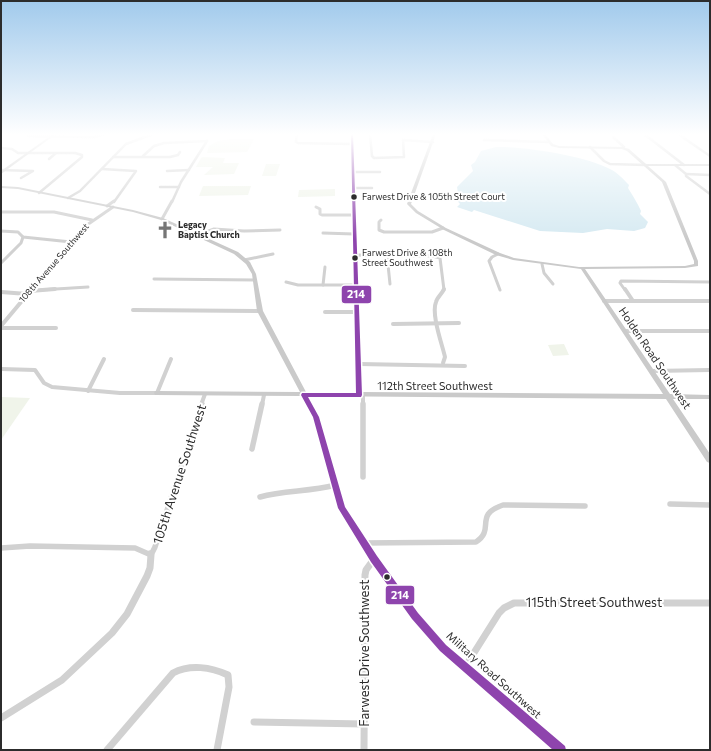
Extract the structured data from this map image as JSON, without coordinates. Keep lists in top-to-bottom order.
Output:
{
  "streets": {
    "street": [
      "108th Avenue Southwest",
      "Holden Road Southwest",
      "112th Street Southwest",
      "105th Avenue Southwest",
      "115th Street Southwest",
      "Farwest Drive Southwest",
      "Military Road Southwest"
    ]
  },
  "crossings": [
    ["108th Avenue Southwest", "Military Road Southwest"],
    ["Holden Road Southwest", "112th Street Southwest"],
    ["112th Street Southwest", "105th Avenue Southwest"],
    ["112th Street Southwest", "Military Road Southwest"],
    ["115th Street Southwest", "Military Road Southwest"],
    ["Farwest Drive Southwest", "Military Road Southwest"]
  ],
  "places": {
    "other": ["Farwest Drive & 105th Street Court", "Farwest Drive & 108th Street Southwest"],
    "church": ["Legacy Baptist Church"]
  },
  "lines": ["transit line 214"]
}
